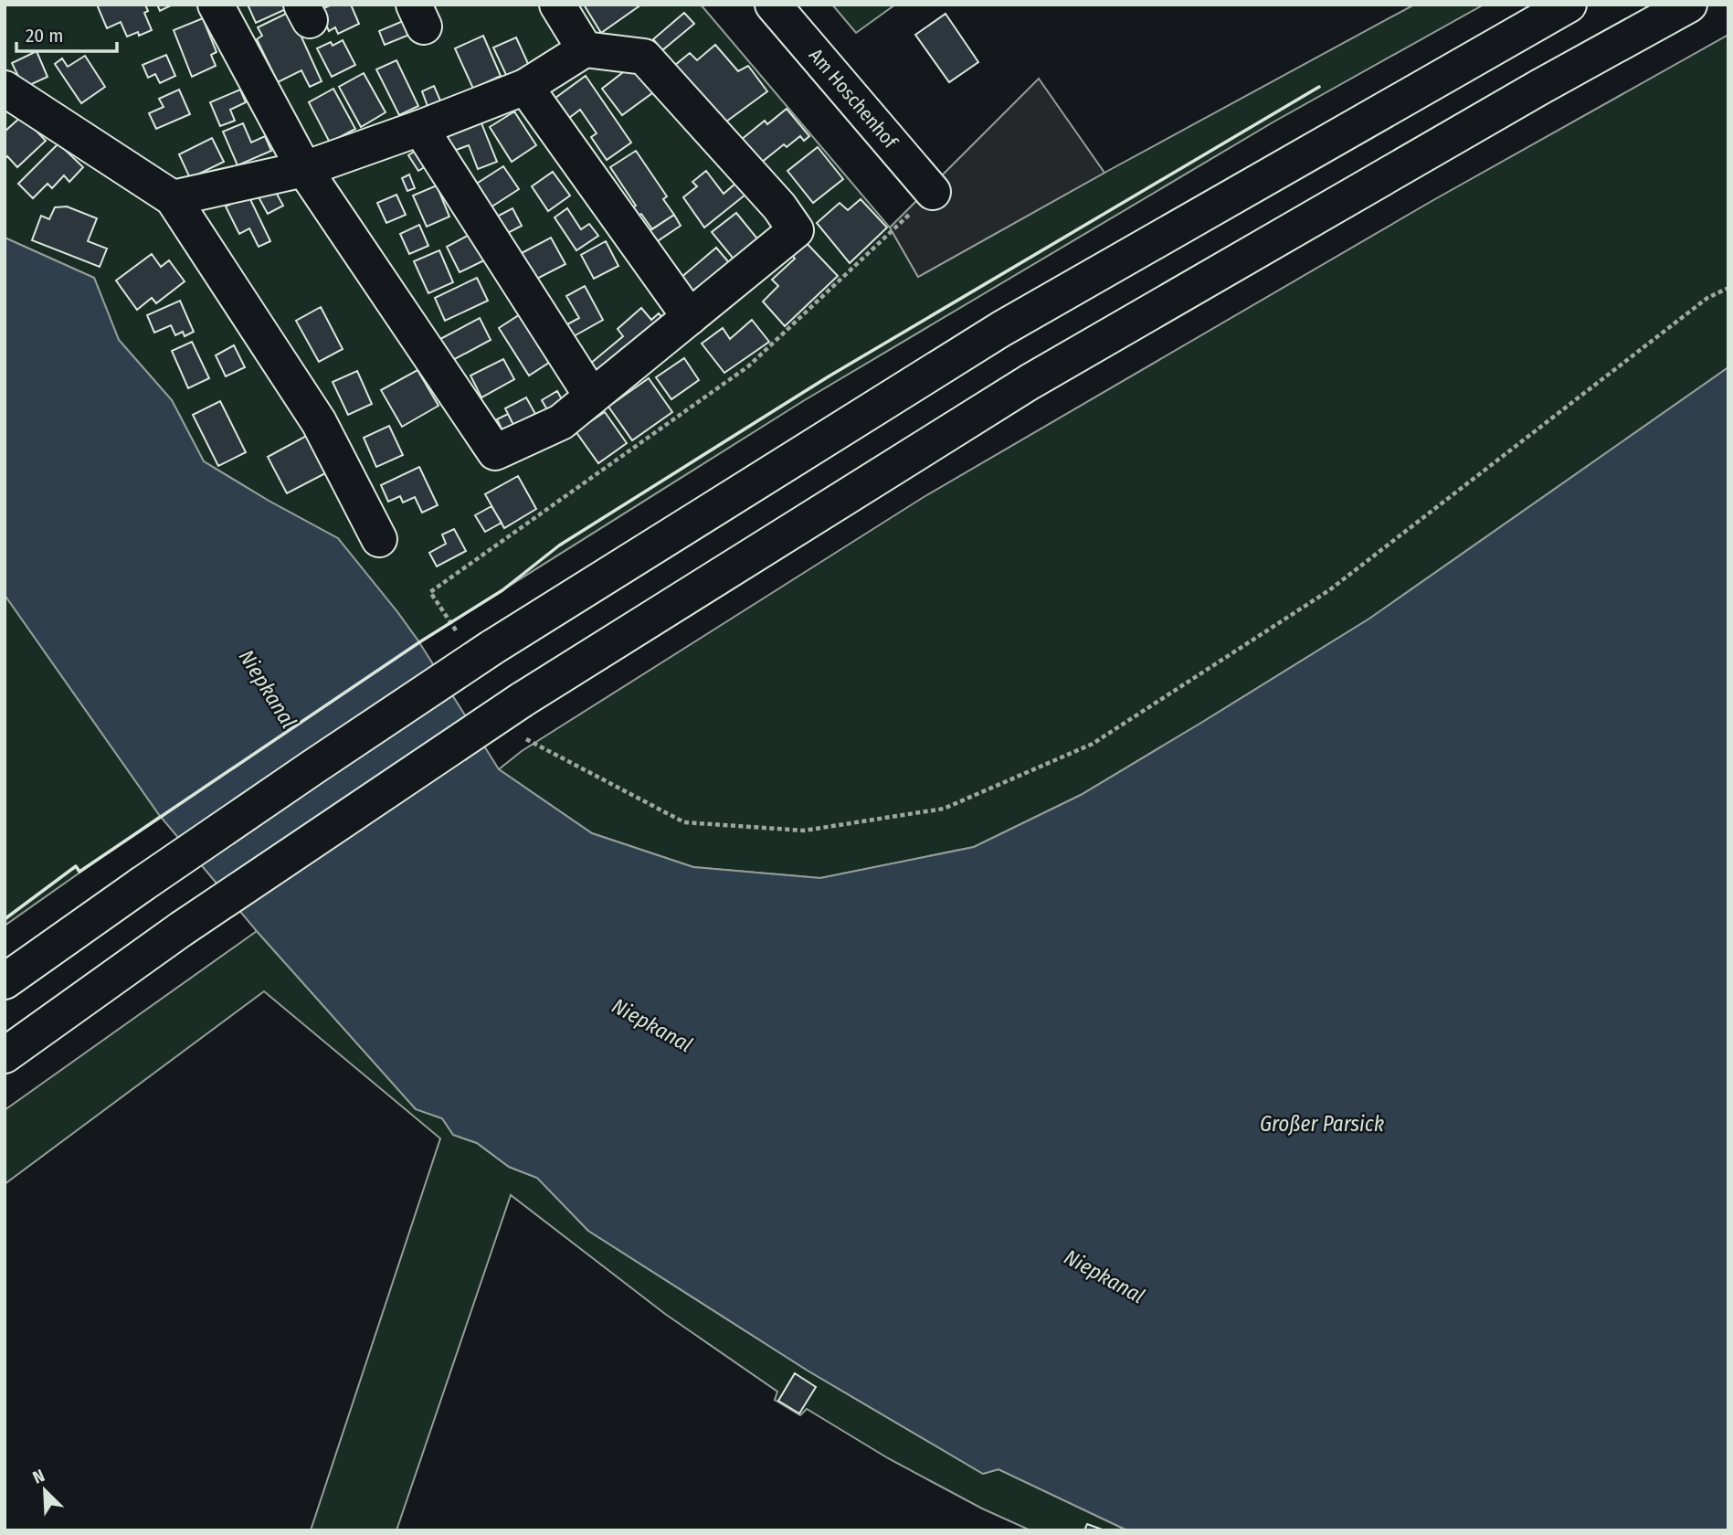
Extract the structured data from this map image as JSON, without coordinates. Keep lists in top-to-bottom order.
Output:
{
  "streets": {
    "main road": ["Am Hoschenhof"]
  },
  "water": ["Niepkanal", "Großer Parsick"],
  "scale_bar": "20 m",
  "north": "top left"
}
